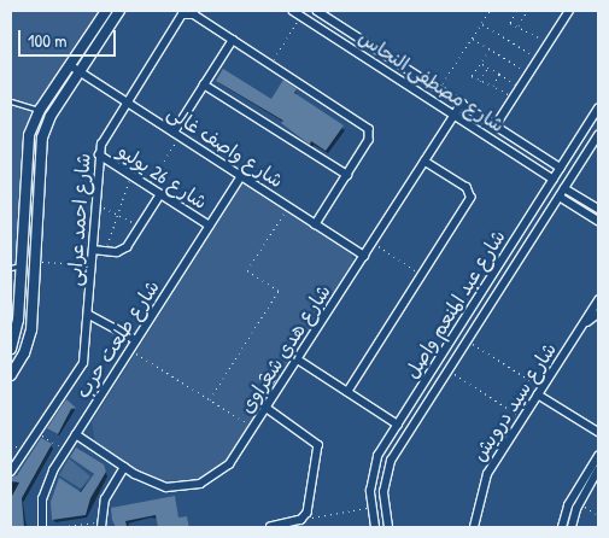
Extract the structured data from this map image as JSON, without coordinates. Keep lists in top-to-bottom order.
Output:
{
  "streets": {
    "street": [
      "شارع مصطفى النحاس",
      "شارع واصف غالى",
      "شارع 26 يوليو",
      "شارع احمد عرابى",
      "شارع عبد المنعم واصل",
      "شارع طلعت حرب",
      "شارع هدي شعراوى",
      "شارع سيد درويش"
    ]
  },
  "crossings": [
    ["شارع مصطفى النحاس", "شارع عبد المنعم واصل"],
    ["شارع مصطفى النحاس", "شارع هدي شعراوى"],
    ["شارع واصف غالى", "شارع احمد عرابى"],
    ["شارع واصف غالى", "شارع طلعت حرب"],
    ["شارع واصف غالى", "شارع هدي شعراوى"],
    ["شارع 26 يوليو", "شارع احمد عرابى"],
    ["شارع 26 يوليو", "شارع طلعت حرب"],
    ["شارع طلعت حرب", "شارع هدي شعراوى"]
  ],
  "scale_bar": "100 m"
}
